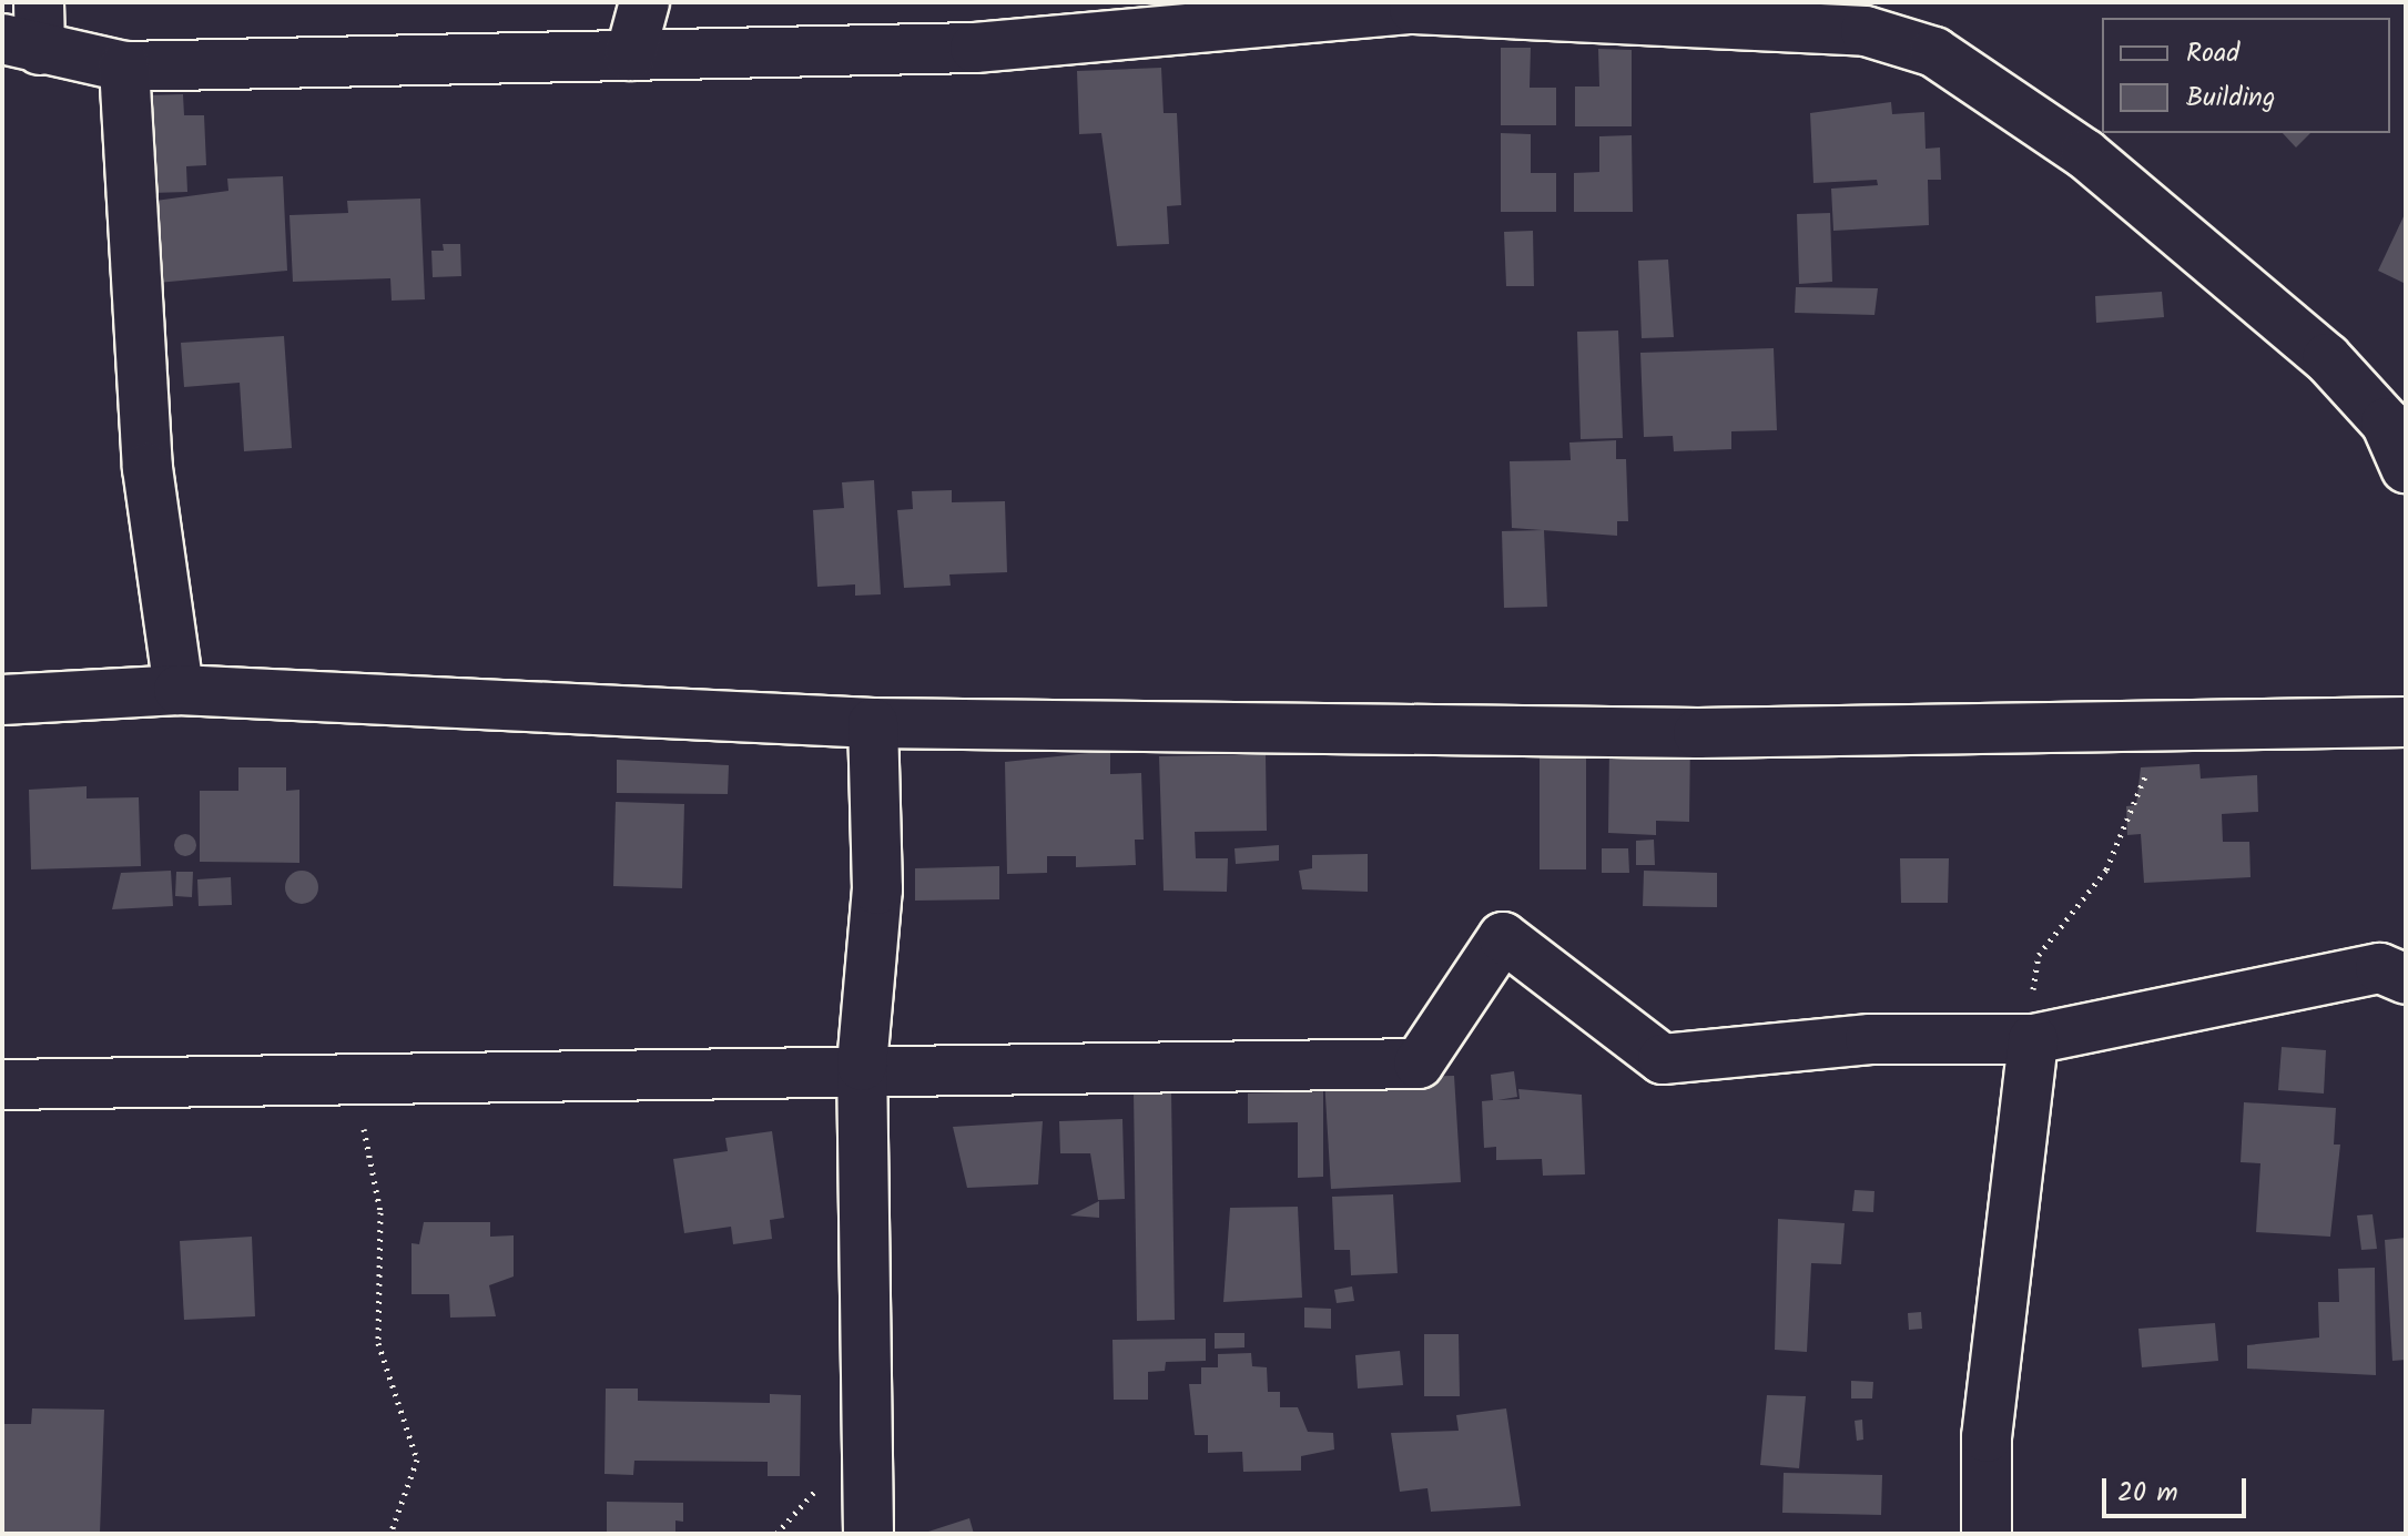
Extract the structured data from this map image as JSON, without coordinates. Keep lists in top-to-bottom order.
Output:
{
  "legend": ["Road", "Building"],
  "scale_bar": "20 m"
}
